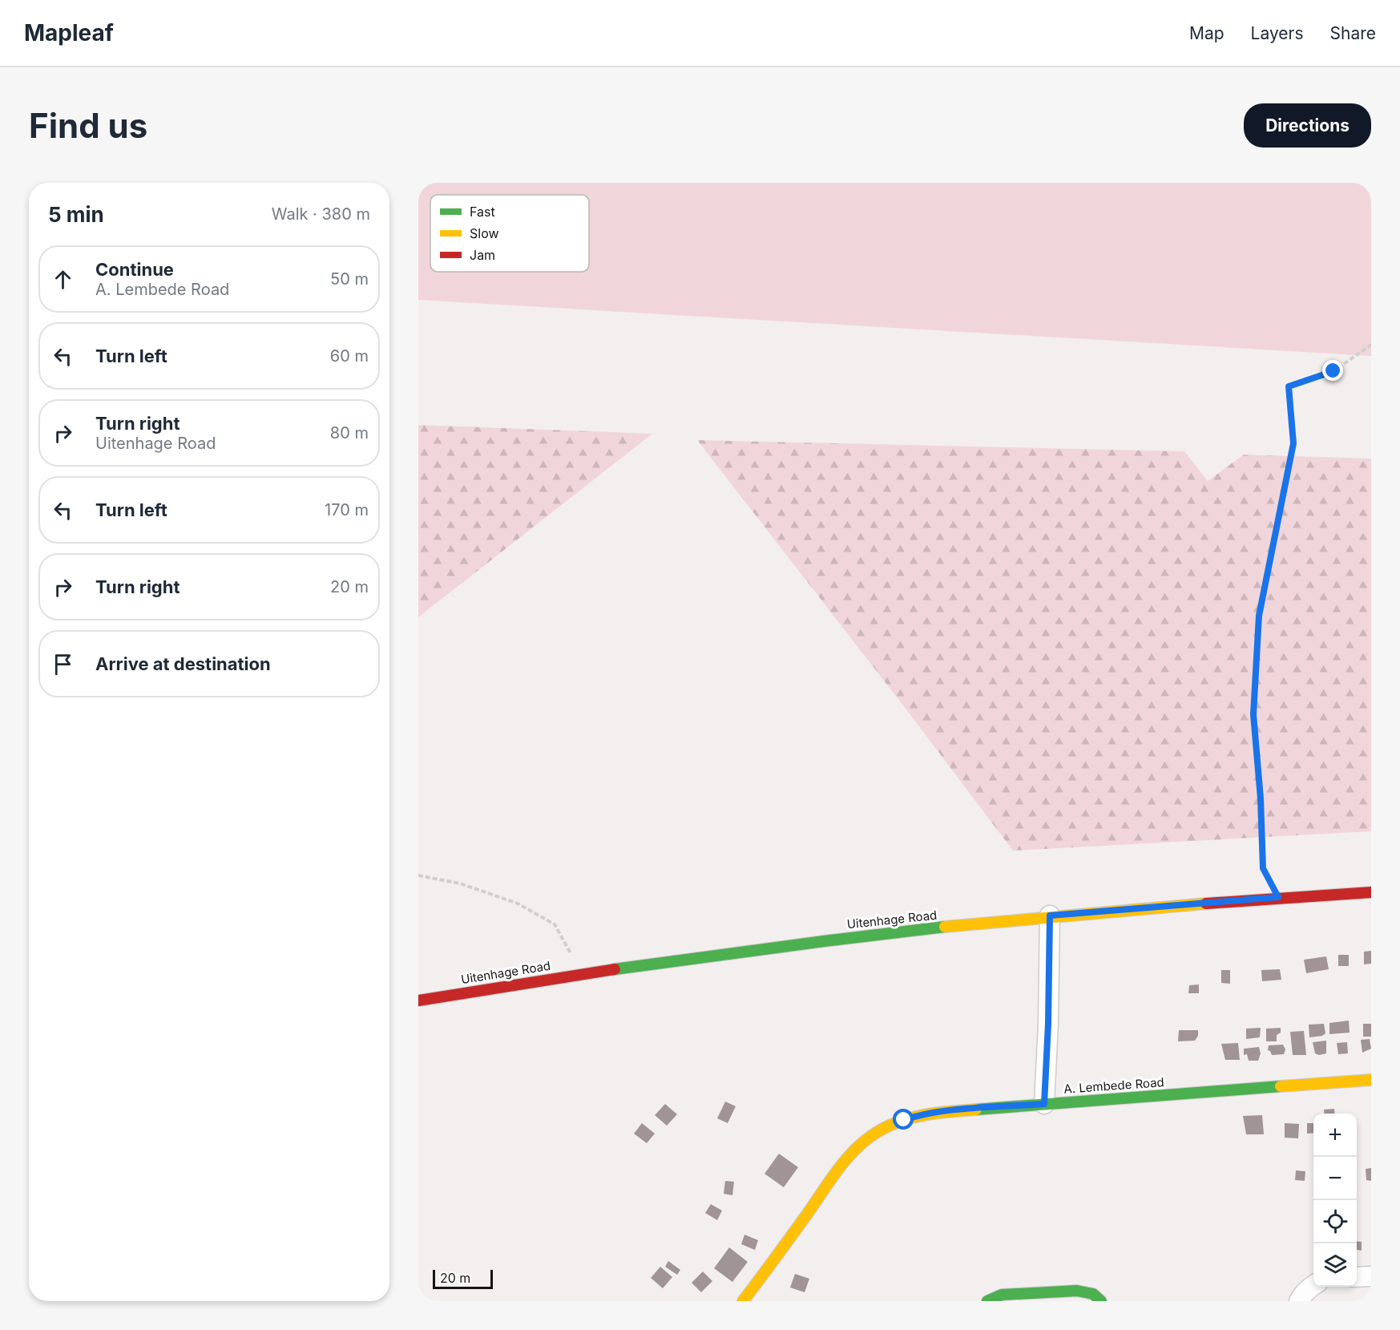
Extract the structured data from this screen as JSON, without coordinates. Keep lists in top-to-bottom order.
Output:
{
  "streets": {
    "main road": ["Uitenhage Road", "A. Lembede Road"]
  },
  "legend": ["Fast", "Slow", "Jam"],
  "scale_bar": "20 m",
  "page": {
    "header": "Mapleaf",
    "nav": ["Map", "Layers", "Share"],
    "buttons": "Directions",
    "title": "Find us",
    "heading": ["5 min", "Walk · 380 m"],
    "list": [
      ["Continue", "A. Lembede Road", "50 m"],
      ["Turn left", "60 m"],
      ["Turn right", "Uitenhage Road", "80 m"],
      ["Turn left", "170 m"],
      ["Turn right", "20 m"],
      "Arrive at destination"
    ],
    "map_buttons": ["+", "−"],
    "scale": "20 m"
  }
}
